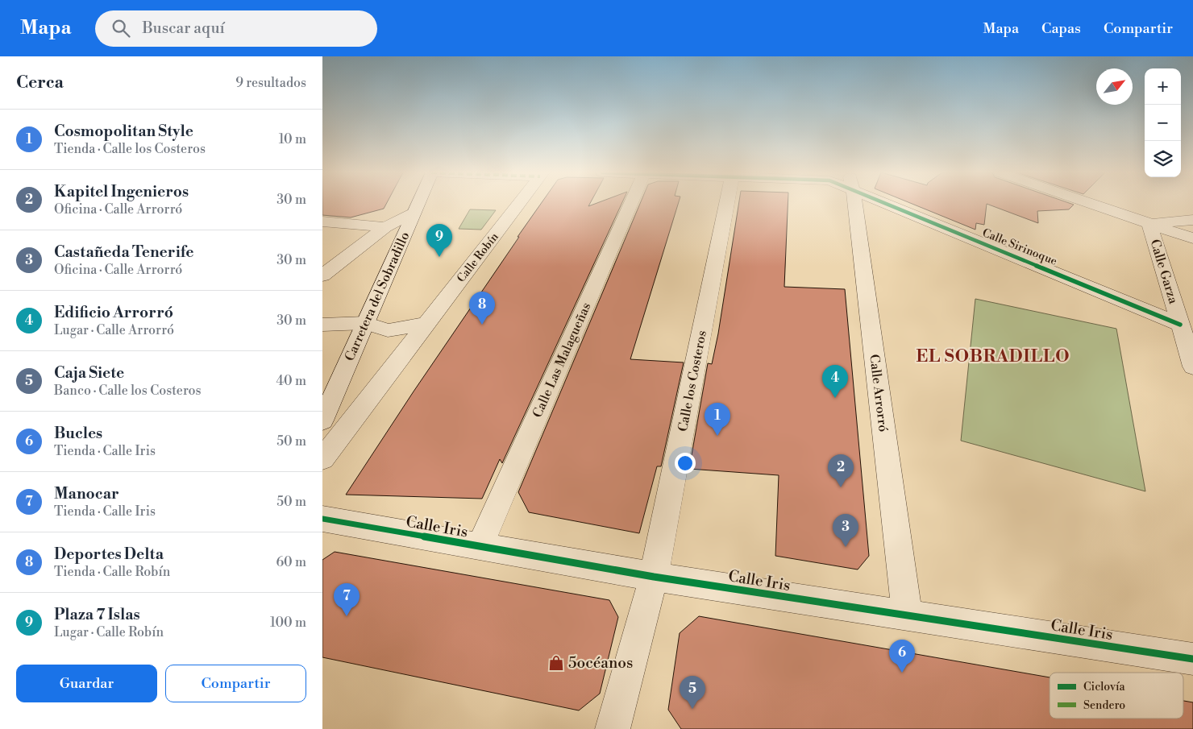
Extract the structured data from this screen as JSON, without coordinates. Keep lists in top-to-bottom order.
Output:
{
  "streets": {
    "street": [
      "Calle Sirinoque",
      "Calle Robín",
      "Calle Garza",
      "Carretera del Sobradillo",
      "Calle Las Malagueñas",
      "Calle los Costeros",
      "Calle Arrorró",
      "Calle Iris"
    ]
  },
  "crossings": [
    ["Calle Sirinoque", "Calle Garza"],
    ["Calle Las Malagueñas", "Calle Iris"],
    ["Calle los Costeros", "Calle Iris"],
    ["Calle Arrorró", "Calle Iris"]
  ],
  "districts": ["EL SOBRADILLO"],
  "places": {
    "shop": ["5océanos"]
  },
  "legend": ["Ciclovía", "Sendero"],
  "north": "top right",
  "page": {
    "header": "Mapa",
    "search": "Buscar aquí",
    "nav": ["Mapa", "Capas", "Compartir"],
    "heading": ["Cerca", "9 resultados"],
    "map_buttons": ["+", "−"],
    "list": [
      {
        "mark": "1",
        "name": "Cosmopolitan Style",
        "note": "Tienda · Calle los Costeros",
        "value": "10 m"
      },
      {
        "mark": "2",
        "name": "Kapitel Ingenieros",
        "note": "Oficina · Calle Arrorró",
        "value": "30 m"
      },
      {
        "mark": "3",
        "name": "Castañeda Tenerife",
        "note": "Oficina · Calle Arrorró",
        "value": "30 m"
      },
      {
        "mark": "4",
        "name": "Edificio Arrorró",
        "note": "Lugar · Calle Arrorró",
        "value": "30 m"
      },
      {
        "mark": "5",
        "name": "Caja Siete",
        "note": "Banco · Calle los Costeros",
        "value": "40 m"
      },
      {
        "mark": "6",
        "name": "Bucles",
        "note": "Tienda · Calle Iris",
        "value": "50 m"
      },
      {
        "mark": "7",
        "name": "Manocar",
        "note": "Tienda · Calle Iris",
        "value": "50 m"
      },
      {
        "mark": "8",
        "name": "Deportes Delta",
        "note": "Tienda · Calle Robín",
        "value": "60 m"
      },
      {
        "mark": "9",
        "name": "Plaza 7 Islas",
        "note": "Lugar · Calle Robín",
        "value": "100 m"
      }
    ],
    "pins": [
      "9",
      "8",
      "4",
      "1",
      "2",
      "3",
      "7",
      "6",
      "5"
    ],
    "buttons": ["Guardar", "Compartir"]
  }
}
